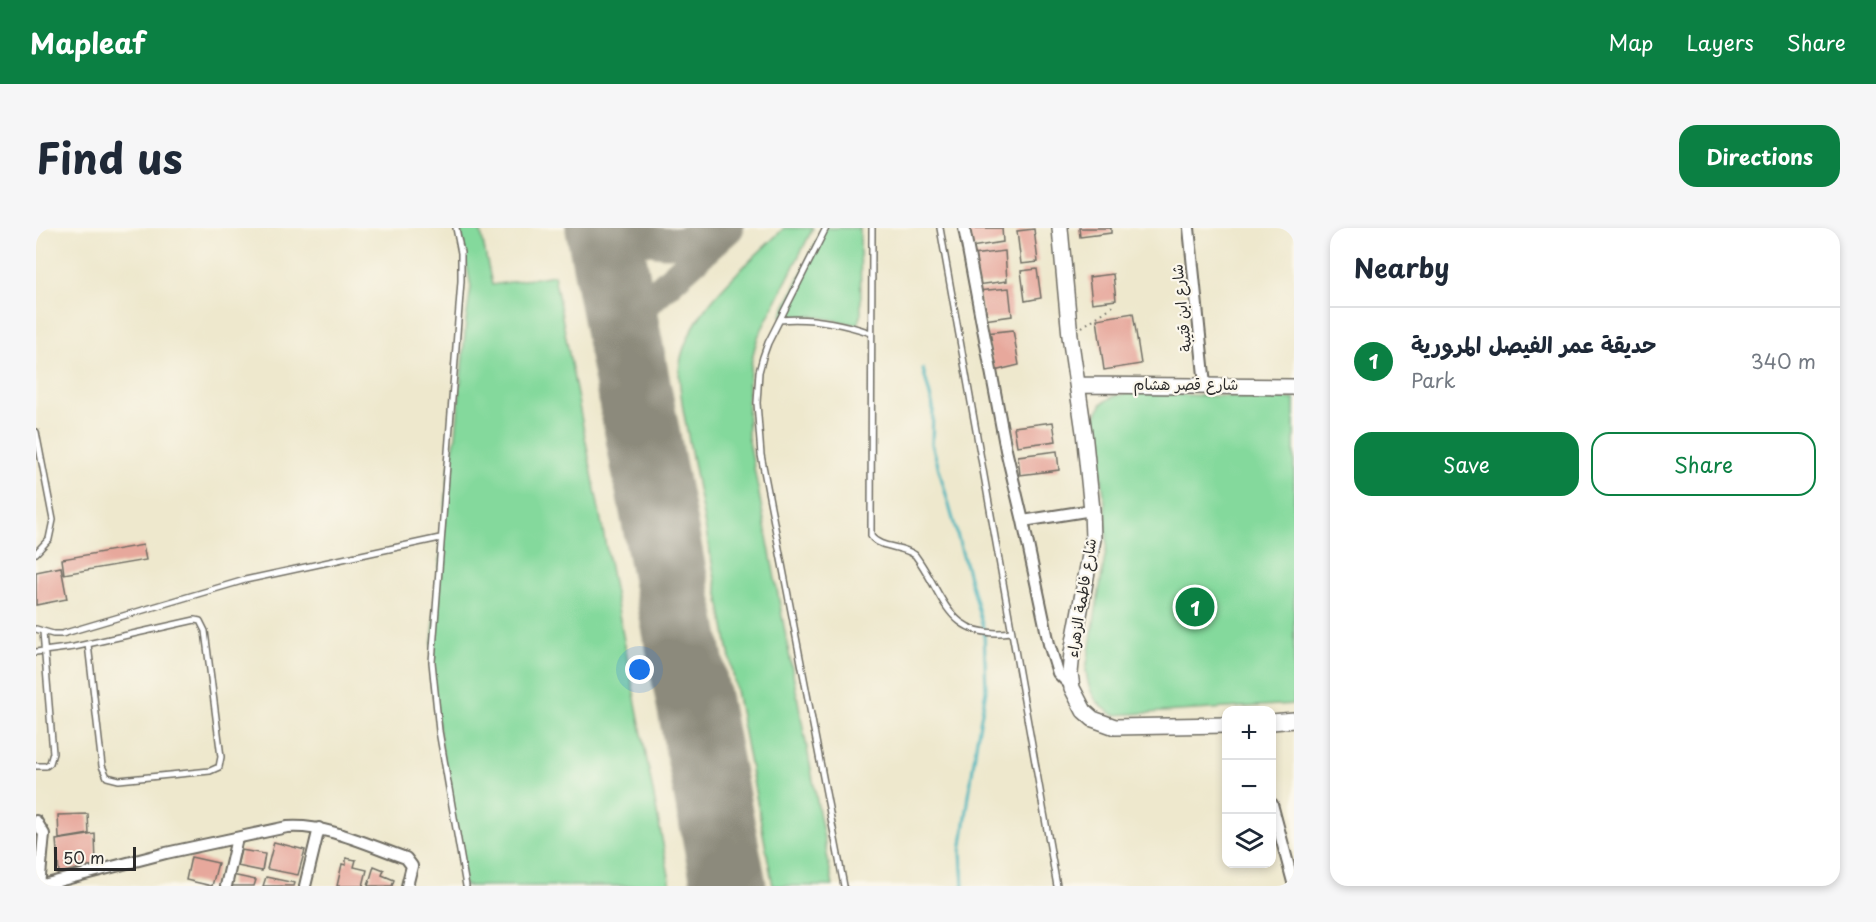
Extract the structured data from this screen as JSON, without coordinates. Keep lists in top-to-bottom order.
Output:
{
  "streets": {
    "street": ["شارع ابن قتيبة", "شارع قصر هشام", "شارع فاطمة الزهراء"]
  },
  "crossings": [
    ["شارع ابن قتيبة", "شارع قصر هشام"],
    ["شارع قصر هشام", "شارع فاطمة الزهراء"]
  ],
  "scale_bar": "50 m",
  "page": {
    "header": "Mapleaf",
    "nav": ["Map", "Layers", "Share"],
    "title": "Find us",
    "buttons": [
      "Directions",
      ["Save", "Share"]
    ],
    "heading": "Nearby",
    "list": [
      {
        "mark": "1",
        "name": "حديقة عمر الفيصل المرورية",
        "note": "Park",
        "value": "340 m"
      }
    ],
    "pins": "1",
    "map_buttons": ["+", "−"],
    "scale": "50 m"
  }
}
